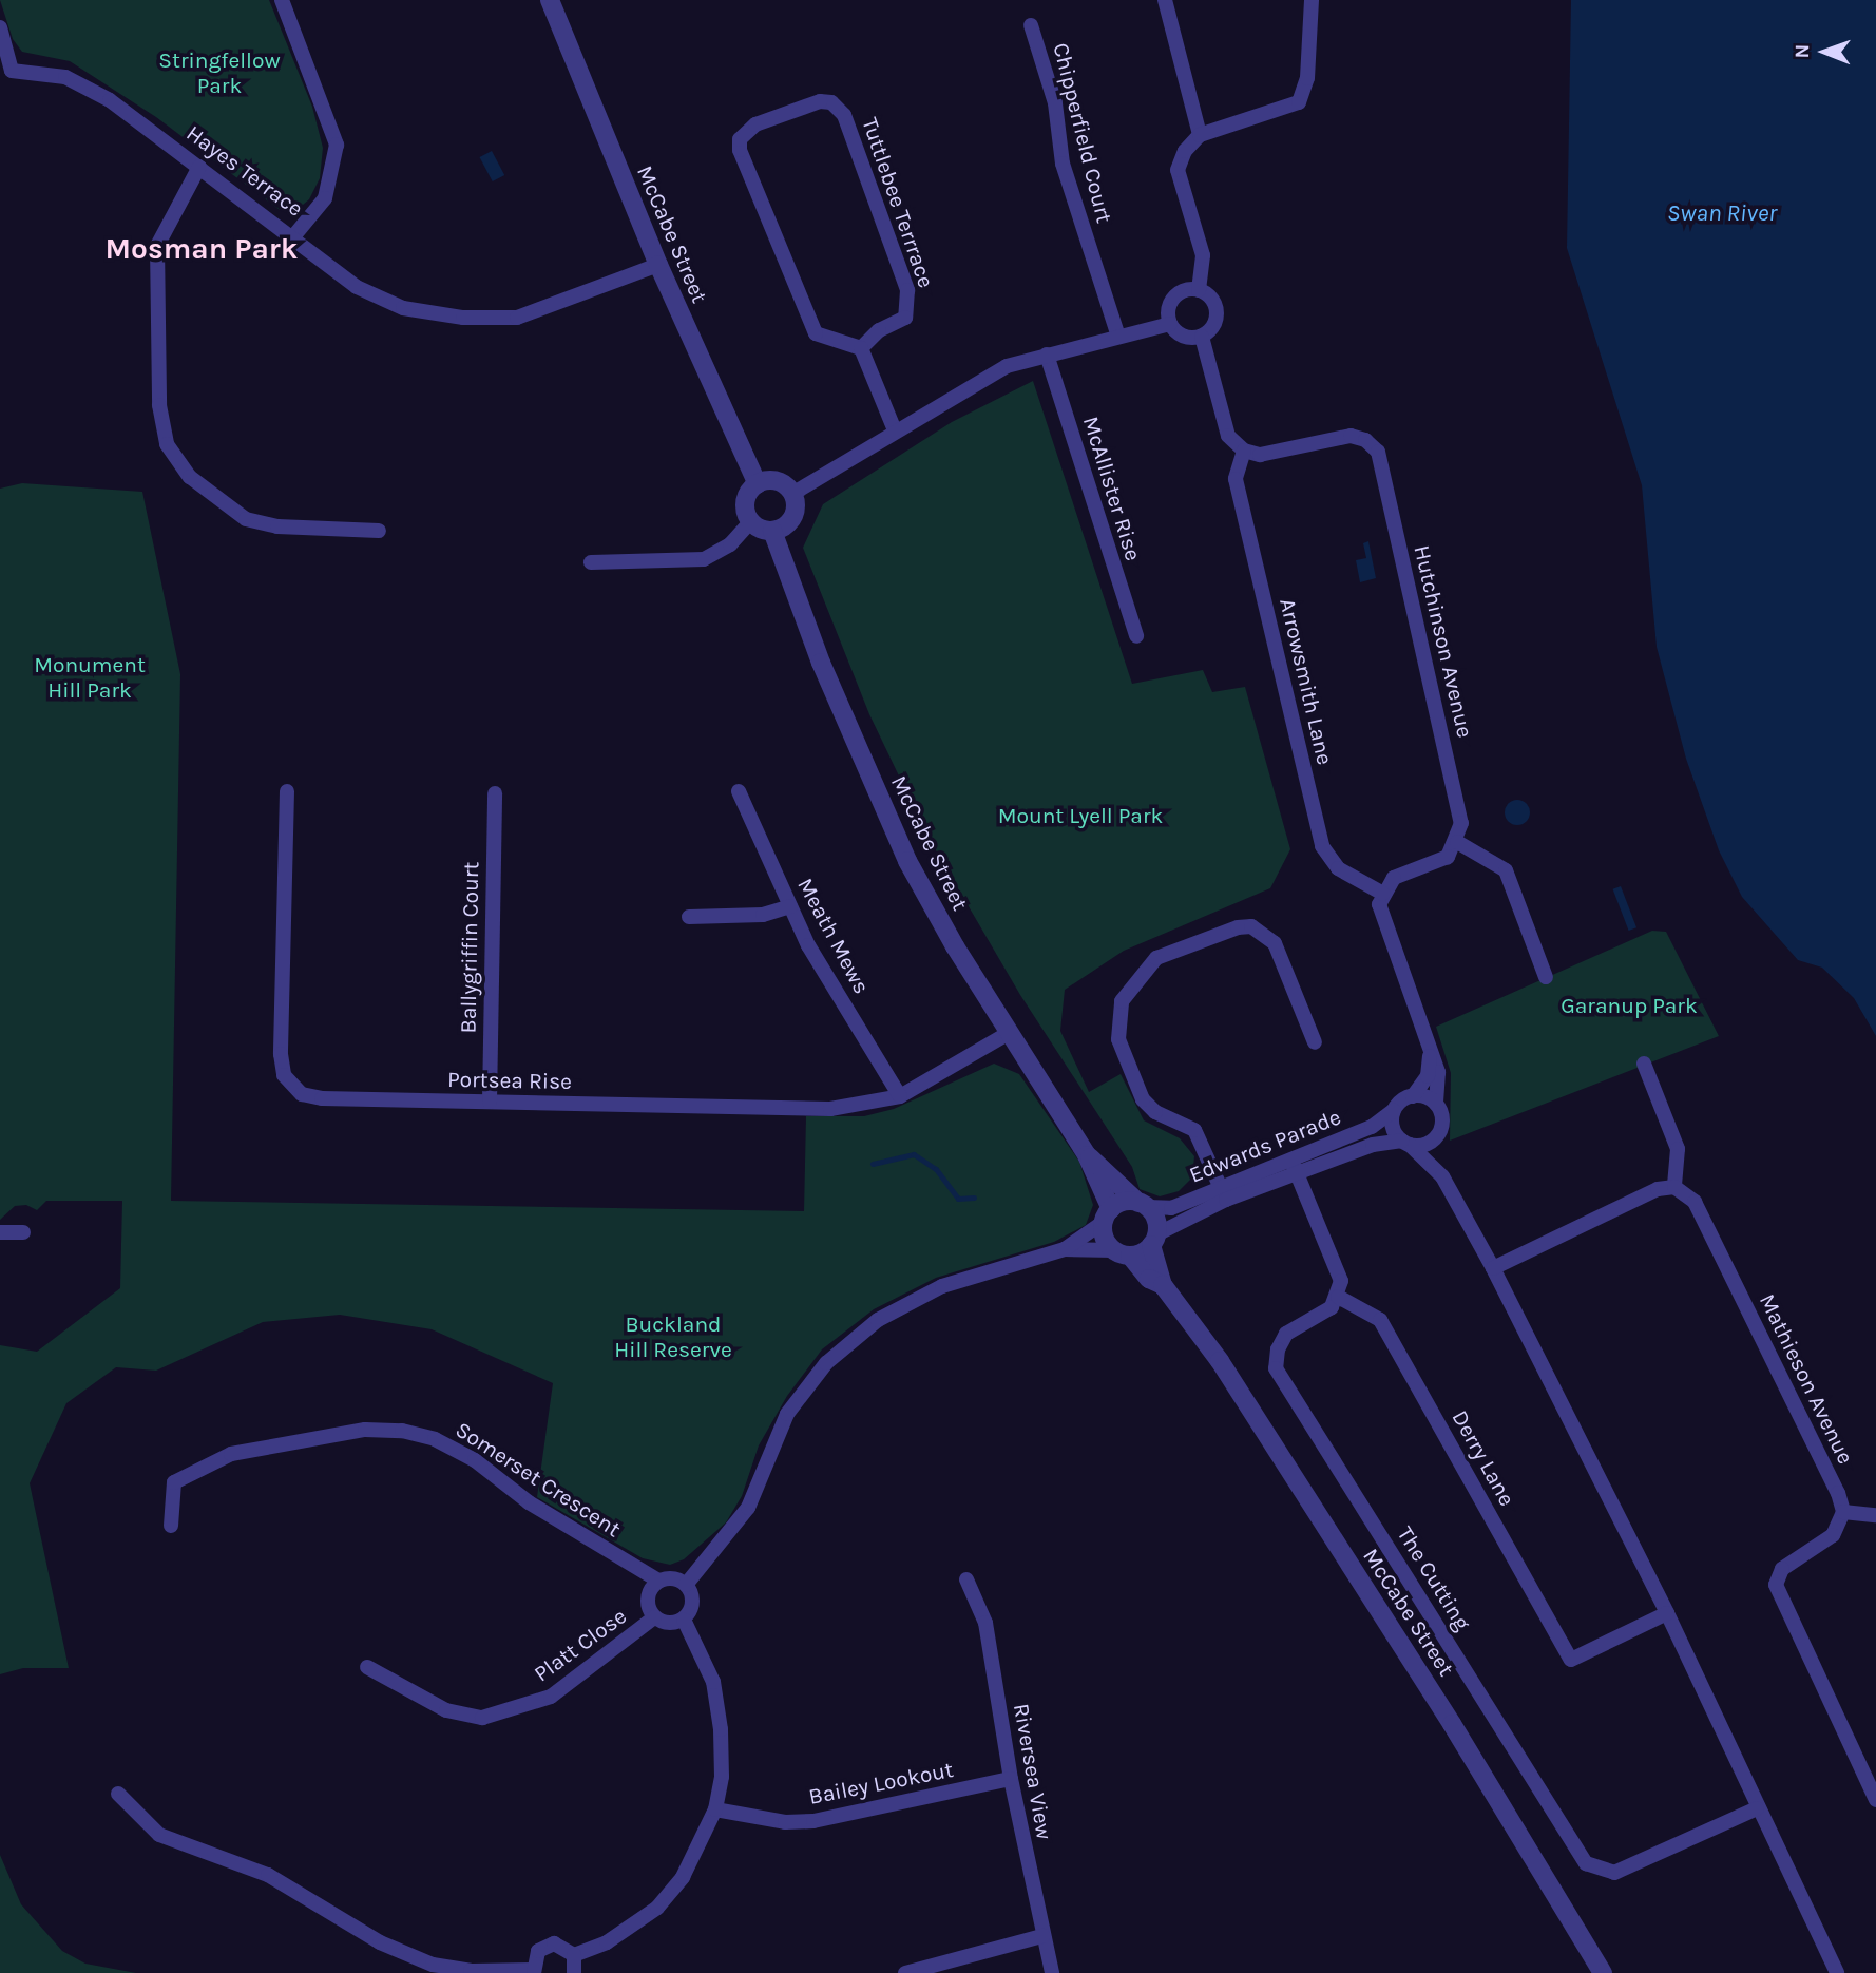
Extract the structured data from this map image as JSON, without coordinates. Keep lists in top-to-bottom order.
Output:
{
  "streets": {
    "street": [
      "Chipperfield Court",
      "Hayes Terrace",
      "Tuttlebee Terrrace",
      "McCabe Street",
      "McAllister Rise",
      "Hutchinson Avenue",
      "Arrowsmith Lane",
      "Meath Mews",
      "Ballygriffin Court",
      "Portsea Rise",
      "Edwards Parade",
      "Mathieson Avenue",
      "Derry Lane",
      "Somerset Crescent",
      "The Cutting",
      "Platt Close",
      "Riversea View",
      "Bailey Lookout"
    ]
  },
  "crossings": [
    ["Hayes Terrace", "McCabe Street"],
    ["McCabe Street", "Portsea Rise"],
    ["McCabe Street", "Edwards Parade"],
    ["Hutchinson Avenue", "Arrowsmith Lane"],
    ["Meath Mews", "Portsea Rise"],
    ["Ballygriffin Court", "Portsea Rise"],
    ["Derry Lane", "The Cutting"],
    ["Somerset Crescent", "Platt Close"],
    ["Riversea View", "Bailey Lookout"]
  ],
  "districts": ["Mosman Park"],
  "water": ["Swan River"],
  "parks": [
    "Stringfellow Park",
    "Monument Hill Park",
    "Mount Lyell Park",
    "Garanup Park",
    "Buckland Hill Reserve"
  ],
  "north": "left"
}
